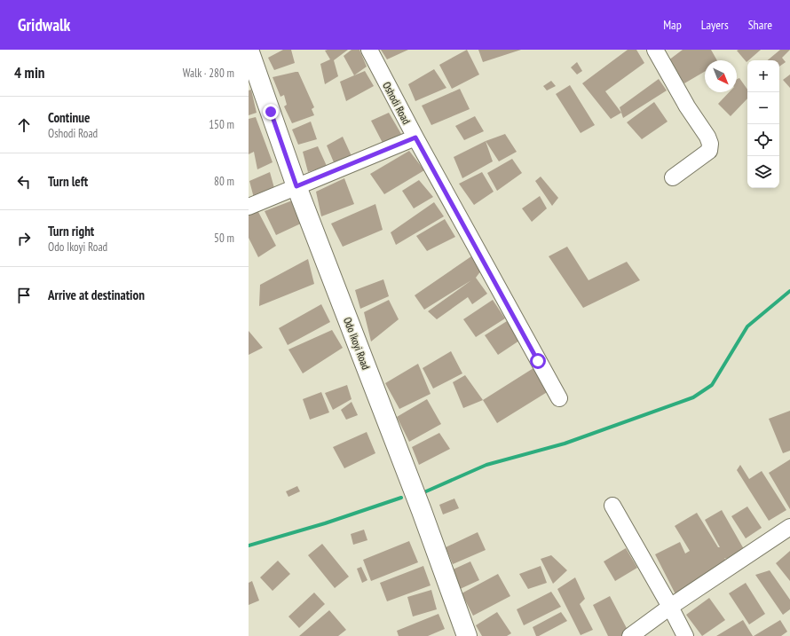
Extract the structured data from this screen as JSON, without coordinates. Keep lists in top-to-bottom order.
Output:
{
  "streets": {
    "main road": ["Odo Ikoyi Road"],
    "street": ["Oshodi Road"]
  },
  "north": "bottom right",
  "page": {
    "header": "Gridwalk",
    "nav": ["Map", "Layers", "Share"],
    "heading": ["4 min", "Walk · 280 m"],
    "map_buttons": ["+", "−"],
    "list": [
      ["Continue", "Oshodi Road", "150 m"],
      ["Turn left", "80 m"],
      ["Turn right", "Odo Ikoyi Road", "50 m"],
      "Arrive at destination"
    ]
  }
}
